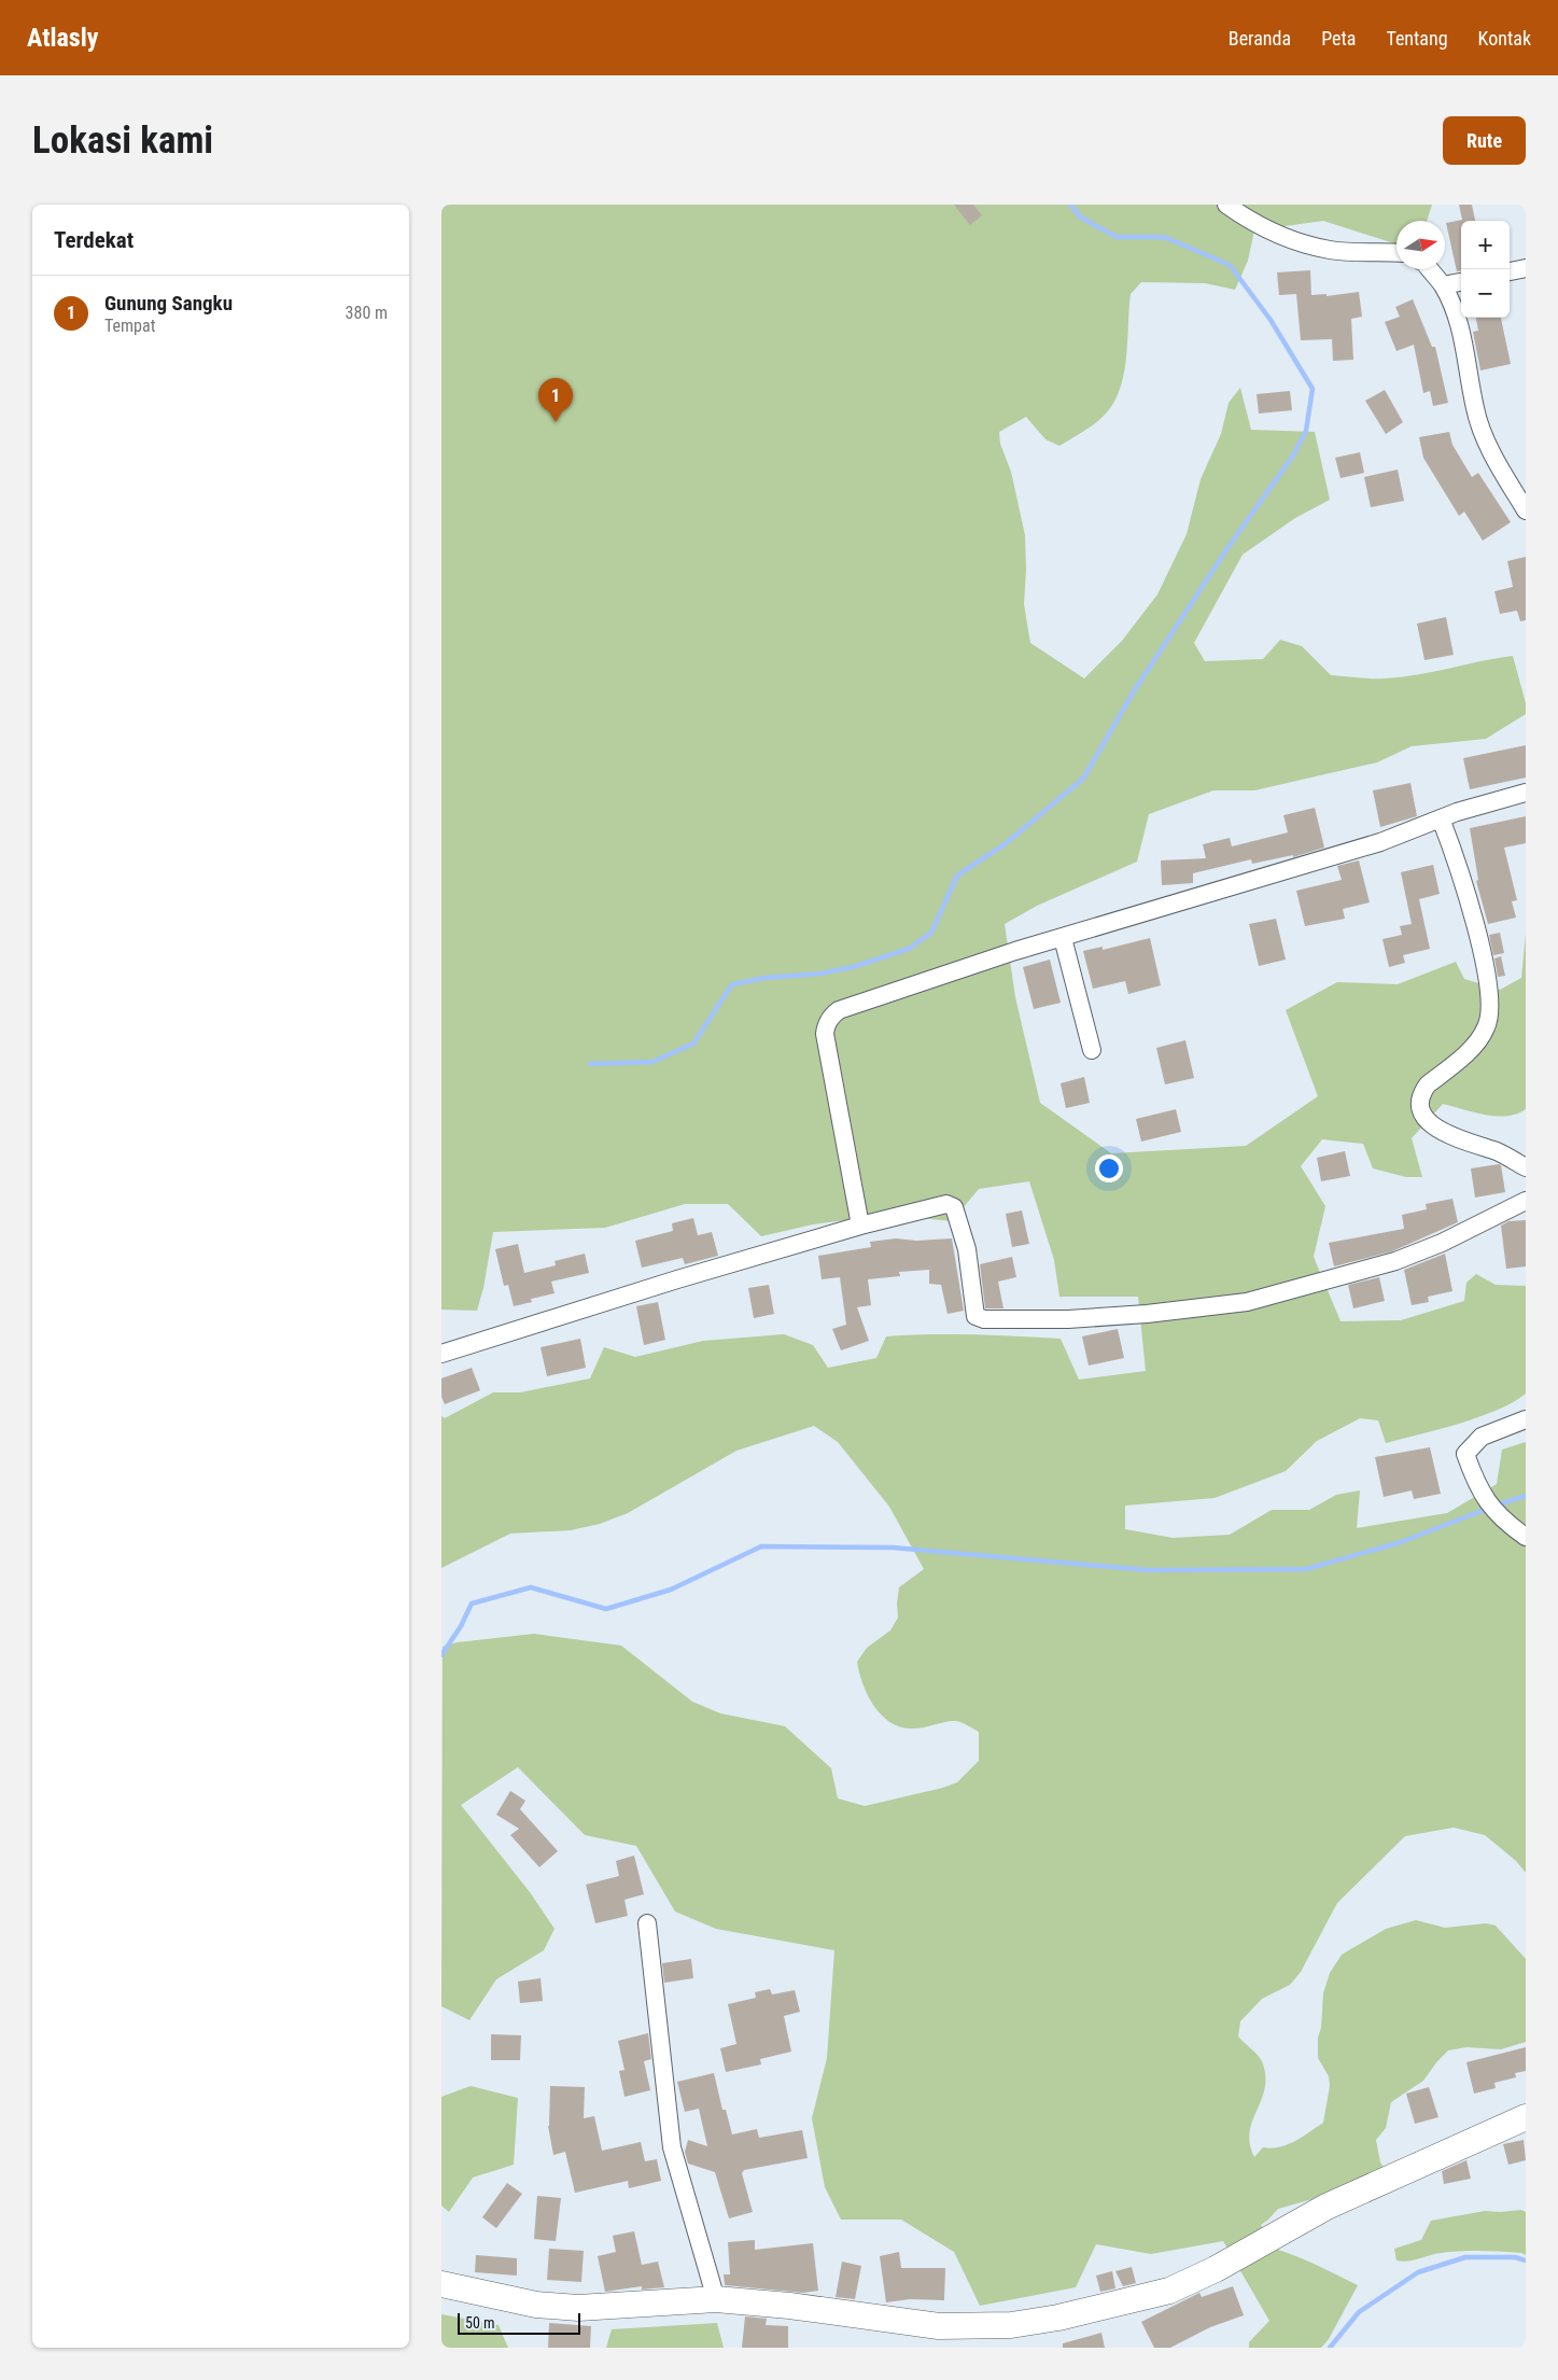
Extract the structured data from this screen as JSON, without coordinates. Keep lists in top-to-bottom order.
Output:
{
  "scale_bar": "50 m",
  "north": "right",
  "page": {
    "header": "Atlasly",
    "nav": [
      "Beranda",
      "Peta",
      "Tentang",
      "Kontak"
    ],
    "buttons": "Rute",
    "title": "Lokasi kami",
    "heading": "Terdekat",
    "map_buttons": ["+", "−"],
    "list": [
      {
        "mark": "1",
        "name": "Gunung Sangku",
        "note": "Tempat",
        "value": "380 m"
      }
    ],
    "pins": "1",
    "scale": "50 m"
  }
}
